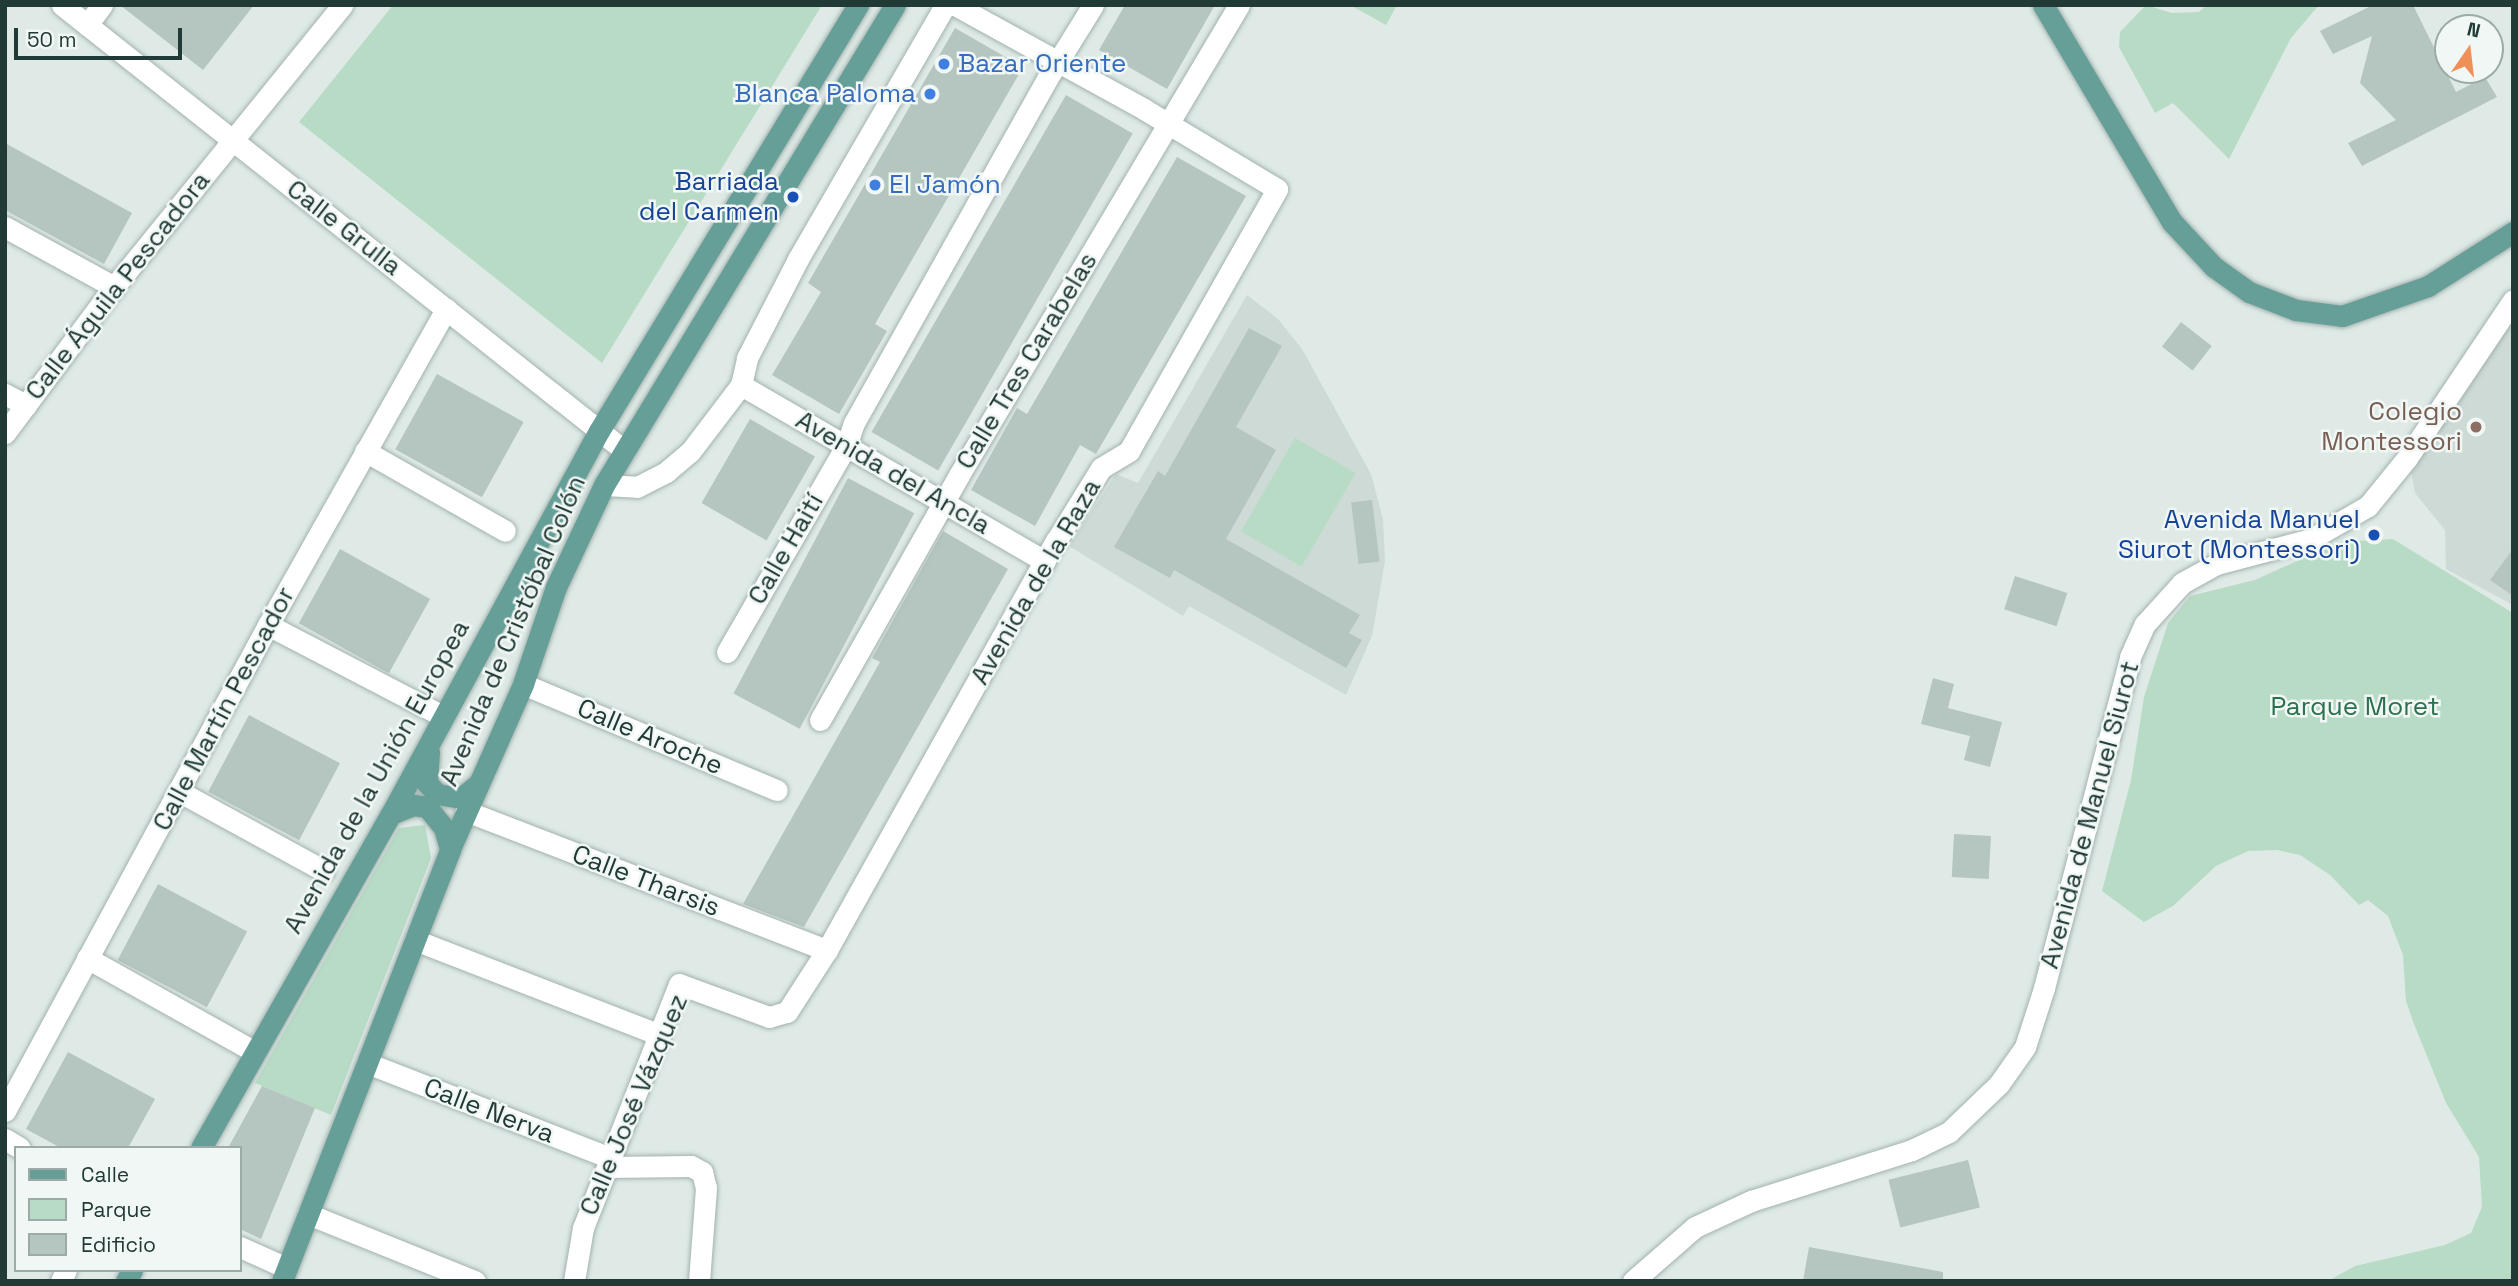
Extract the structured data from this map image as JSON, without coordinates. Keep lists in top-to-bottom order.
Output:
{
  "streets": {
    "main road": ["Avenida de Cristóbal Colón", "Avenida de la Unión Europea"],
    "street": [
      "Calle Grulla",
      "Calle Águila Pescadora",
      "Calle Tres Carabelas",
      "Avenida del Ancla",
      "Calle Haití",
      "Avenida de la Raza",
      "Calle Martín Pescador",
      "Calle Aroche",
      "Avenida de Manuel Siurot",
      "Calle Tharsis",
      "Calle José Vázquez",
      "Calle Nerva"
    ]
  },
  "crossings": [
    ["Calle Grulla", "Calle Águila Pescadora"],
    ["Calle Grulla", "Avenida de Cristóbal Colón"],
    ["Calle Grulla", "Calle Martín Pescador"],
    ["Calle Grulla", "Avenida de la Unión Europea"],
    ["Calle Tres Carabelas", "Avenida del Ancla"],
    ["Calle Tres Carabelas", "Avenida de la Raza"],
    ["Avenida del Ancla", "Calle Haití"],
    ["Avenida del Ancla", "Avenida de la Raza"],
    ["Avenida de la Raza", "Calle Tharsis"],
    ["Avenida de la Raza", "Calle José Vázquez"],
    ["Avenida de Cristóbal Colón", "Calle Aroche"],
    ["Avenida de Cristóbal Colón", "Calle Tharsis"],
    ["Avenida de Cristóbal Colón", "Calle Nerva"],
    ["Calle Tharsis", "Calle José Vázquez"],
    ["Calle José Vázquez", "Calle Nerva"]
  ],
  "parks": ["Parque Moret"],
  "places": [
    "Bazar Oriente",
    "Blanca Paloma",
    "El Jamón",
    "Barriada del Carmen",
    "Colegio Montessori",
    "Avenida Manuel Siurot (Montessori)"
  ],
  "legend": ["Calle", "Parque", "Edificio"],
  "scale_bar": "50 m",
  "north": "top"
}
